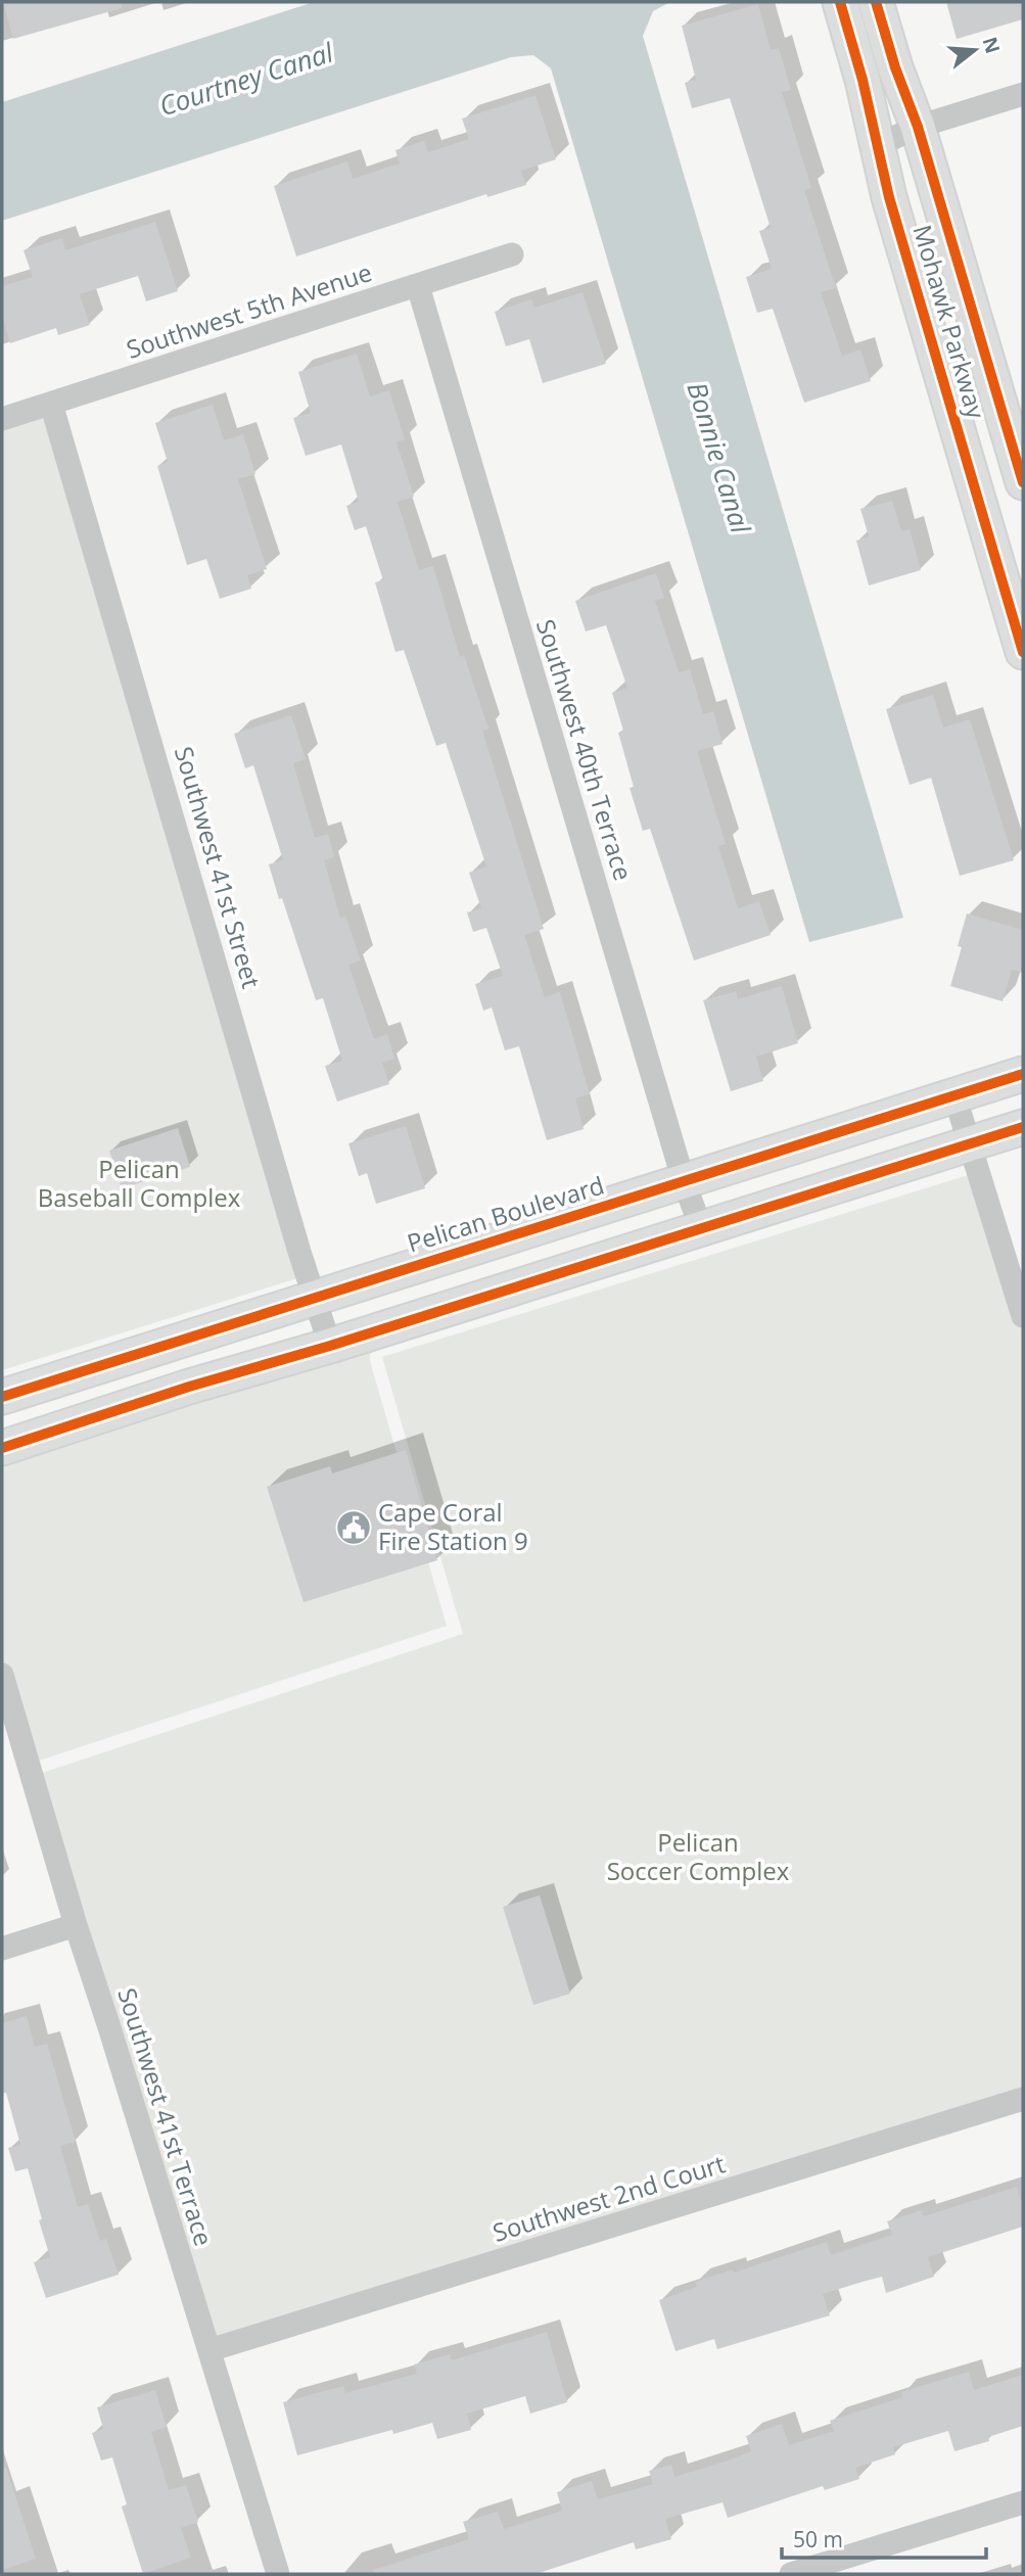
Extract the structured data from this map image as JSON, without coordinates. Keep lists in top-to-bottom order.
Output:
{
  "streets": {
    "street": [
      "Southwest 5th Avenue",
      "Mohawk Parkway",
      "Southwest 40th Terrace",
      "Southwest 41st Street",
      "Pelican Boulevard",
      "Southwest 41st Terrace",
      "Southwest 2nd Court"
    ]
  },
  "crossings": [
    ["Southwest 5th Avenue", "Southwest 40th Terrace"],
    ["Southwest 5th Avenue", "Southwest 41st Street"],
    ["Southwest 40th Terrace", "Pelican Boulevard"],
    ["Southwest 41st Street", "Pelican Boulevard"],
    ["Southwest 41st Terrace", "Southwest 2nd Court"]
  ],
  "water": ["Courtney Canal", "Bonnie Canal"],
  "parks": ["Pelican Baseball Complex", "Pelican Soccer Complex"],
  "places": {
    "public building": ["Cape Coral Fire Station 9"]
  },
  "scale_bar": "50 m",
  "north": "right"
}
